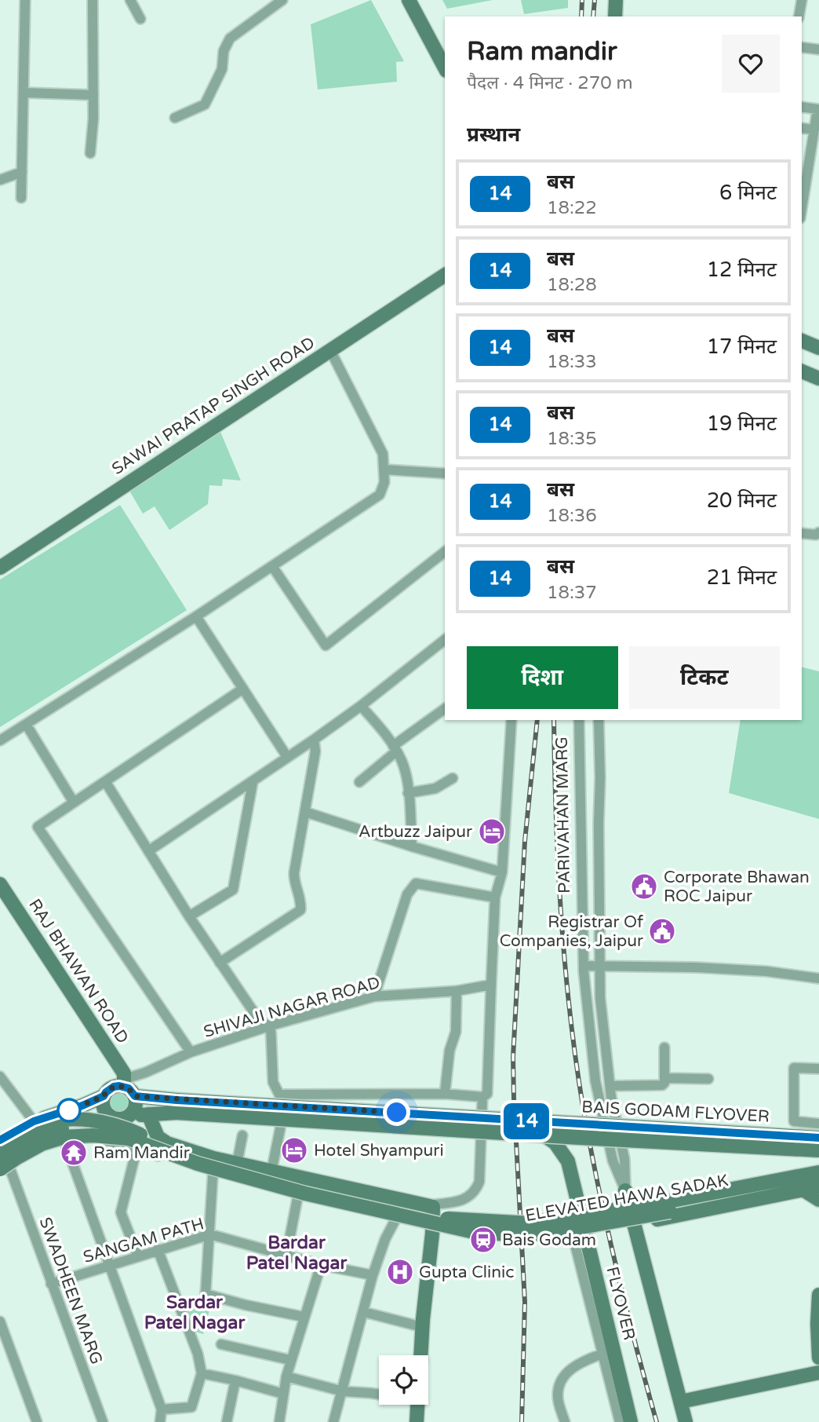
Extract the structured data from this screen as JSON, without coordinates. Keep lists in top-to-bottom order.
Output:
{
  "streets": {
    "main road": [
      "SAWAI PRATAP SINGH ROAD",
      "RAJ BHAWAN ROAD",
      "BAIS GODAM FLYOVER",
      "ELEVATED HAWA SADAK",
      "FLYOVER"
    ],
    "street": [
      "PARIVAHAN MARG",
      "SHIVAJI NAGAR ROAD",
      "SANGAM PATH",
      "SWADHEEN MARG"
    ]
  },
  "crossings": [
    ["RAJ BHAWAN ROAD", "SHIVAJI NAGAR ROAD"],
    ["RAJ BHAWAN ROAD", "BAIS GODAM FLYOVER"],
    ["SHIVAJI NAGAR ROAD", "BAIS GODAM FLYOVER"],
    ["BAIS GODAM FLYOVER", "FLYOVER"],
    ["ELEVATED HAWA SADAK", "SWADHEEN MARG"],
    ["SANGAM PATH", "SWADHEEN MARG"]
  ],
  "districts": ["Bardar Patel Nagar", "Sardar Patel Nagar"],
  "places": {
    "hotel": ["Artbuzz Jaipur", "Hotel Shyampuri"],
    "public building": ["Corporate Bhawan ROC Jaipur", "Registrar Of Companies, Jaipur"],
    "temple": ["Ram Mandir"],
    "station": ["Bais Godam"],
    "hospital": ["Gupta Clinic"]
  },
  "lines": ["bus line 14"],
  "page": {
    "on_map": "14",
    "heading": [
      ["Ram mandir", "पैदल · 4 मिनट · 270 m"],
      "प्रस्थान"
    ],
    "list": [
      {
        "mark": "14",
        "name": "बस",
        "note": "18:22",
        "value": "6 मिनट"
      },
      {
        "mark": "14",
        "name": "बस",
        "note": "18:28",
        "value": "12 मिनट"
      },
      {
        "mark": "14",
        "name": "बस",
        "note": "18:33",
        "value": "17 मिनट"
      },
      {
        "mark": "14",
        "name": "बस",
        "note": "18:35",
        "value": "19 मिनट"
      },
      {
        "mark": "14",
        "name": "बस",
        "note": "18:36",
        "value": "20 मिनट"
      },
      {
        "mark": "14",
        "name": "बस",
        "note": "18:37",
        "value": "21 मिनट"
      }
    ],
    "buttons": ["दिशा", "टिकट"]
  }
}
